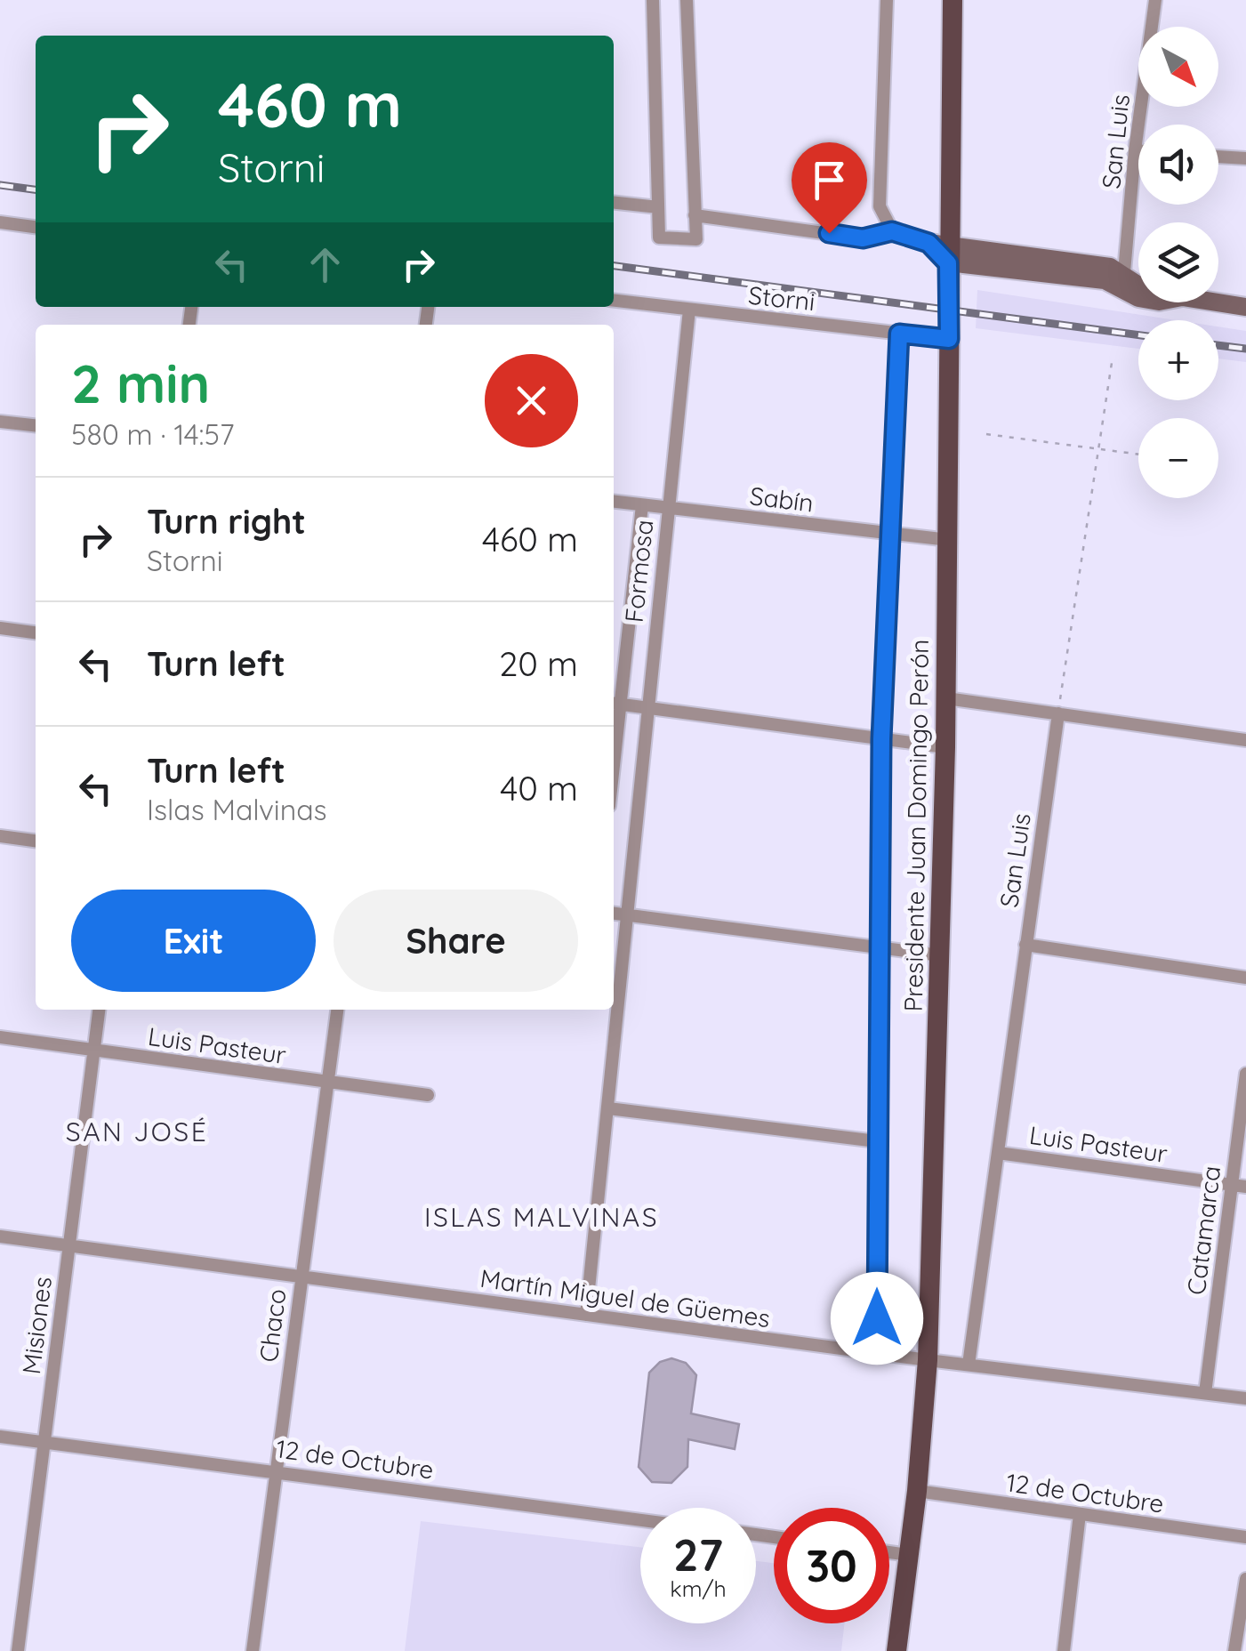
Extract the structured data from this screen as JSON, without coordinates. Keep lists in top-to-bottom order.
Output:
{
  "streets": {
    "main road": ["Presidente Juan Domingo Perón"],
    "street": [
      "San Luis",
      "Storni",
      "Sabín",
      "Formosa",
      "Luis Pasteur",
      "Catamarca",
      "Martín Miguel de Güemes",
      "Misiones",
      "Chaco",
      "12 de Octubre"
    ]
  },
  "crossings": [
    ["San Luis", "Luis Pasteur"],
    ["San Luis", "Martín Miguel de Güemes"],
    ["Storni", "Formosa"],
    ["Storni", "Presidente Juan Domingo Perón"],
    ["Sabín", "Formosa"],
    ["Sabín", "Presidente Juan Domingo Perón"],
    ["Formosa", "Martín Miguel de Güemes"],
    ["Presidente Juan Domingo Perón", "Martín Miguel de Güemes"],
    ["Presidente Juan Domingo Perón", "12 de Octubre"],
    ["Luis Pasteur", "Catamarca"],
    ["Luis Pasteur", "Misiones"],
    ["Luis Pasteur", "Chaco"],
    ["Catamarca", "Martín Miguel de Güemes"],
    ["Martín Miguel de Güemes", "Misiones"],
    ["Martín Miguel de Güemes", "Chaco"],
    ["Misiones", "12 de Octubre"],
    ["Chaco", "12 de Octubre"]
  ],
  "districts": ["SAN JOSÉ", "ISLAS MALVINAS"],
  "north": "bottom right",
  "page": {
    "map_buttons": ["+", "−"],
    "turn": ["460 m", "Storni"],
    "heading": ["2 min", "580 m · 14:57"],
    "list": [
      {
        "name": "Turn right",
        "note": "Storni",
        "value": "460 m"
      },
      {
        "name": "Turn left",
        "value": "20 m"
      },
      {
        "name": "Turn left",
        "note": "Islas Malvinas",
        "value": "40 m"
      }
    ],
    "buttons": ["Exit", "Share"],
    "speed": "27 km/h",
    "limit": "30"
  }
}
